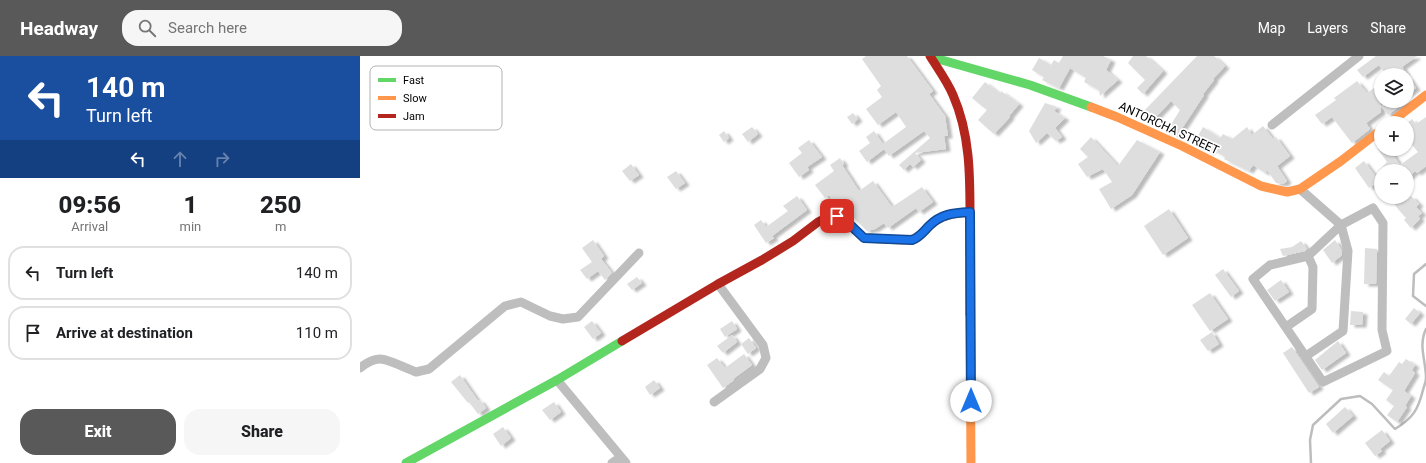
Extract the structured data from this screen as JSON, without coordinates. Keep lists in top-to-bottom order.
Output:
{
  "streets": {
    "main road": ["ANTORCHA STREET"]
  },
  "legend": ["Fast", "Slow", "Jam"],
  "page": {
    "header": "Headway",
    "search": "Search here",
    "nav": ["Map", "Layers", "Share"],
    "turn": ["140 m", "Turn left"],
    "map_buttons": ["+", "−"],
    "eta": [
      "09:56",
      "Arrival",
      "1",
      "min",
      "250",
      "m"
    ],
    "list": [
      {
        "name": "Turn left",
        "value": "140 m"
      },
      {
        "name": "Arrive at destination",
        "value": "110 m"
      }
    ],
    "buttons": ["Exit", "Share"]
  }
}
